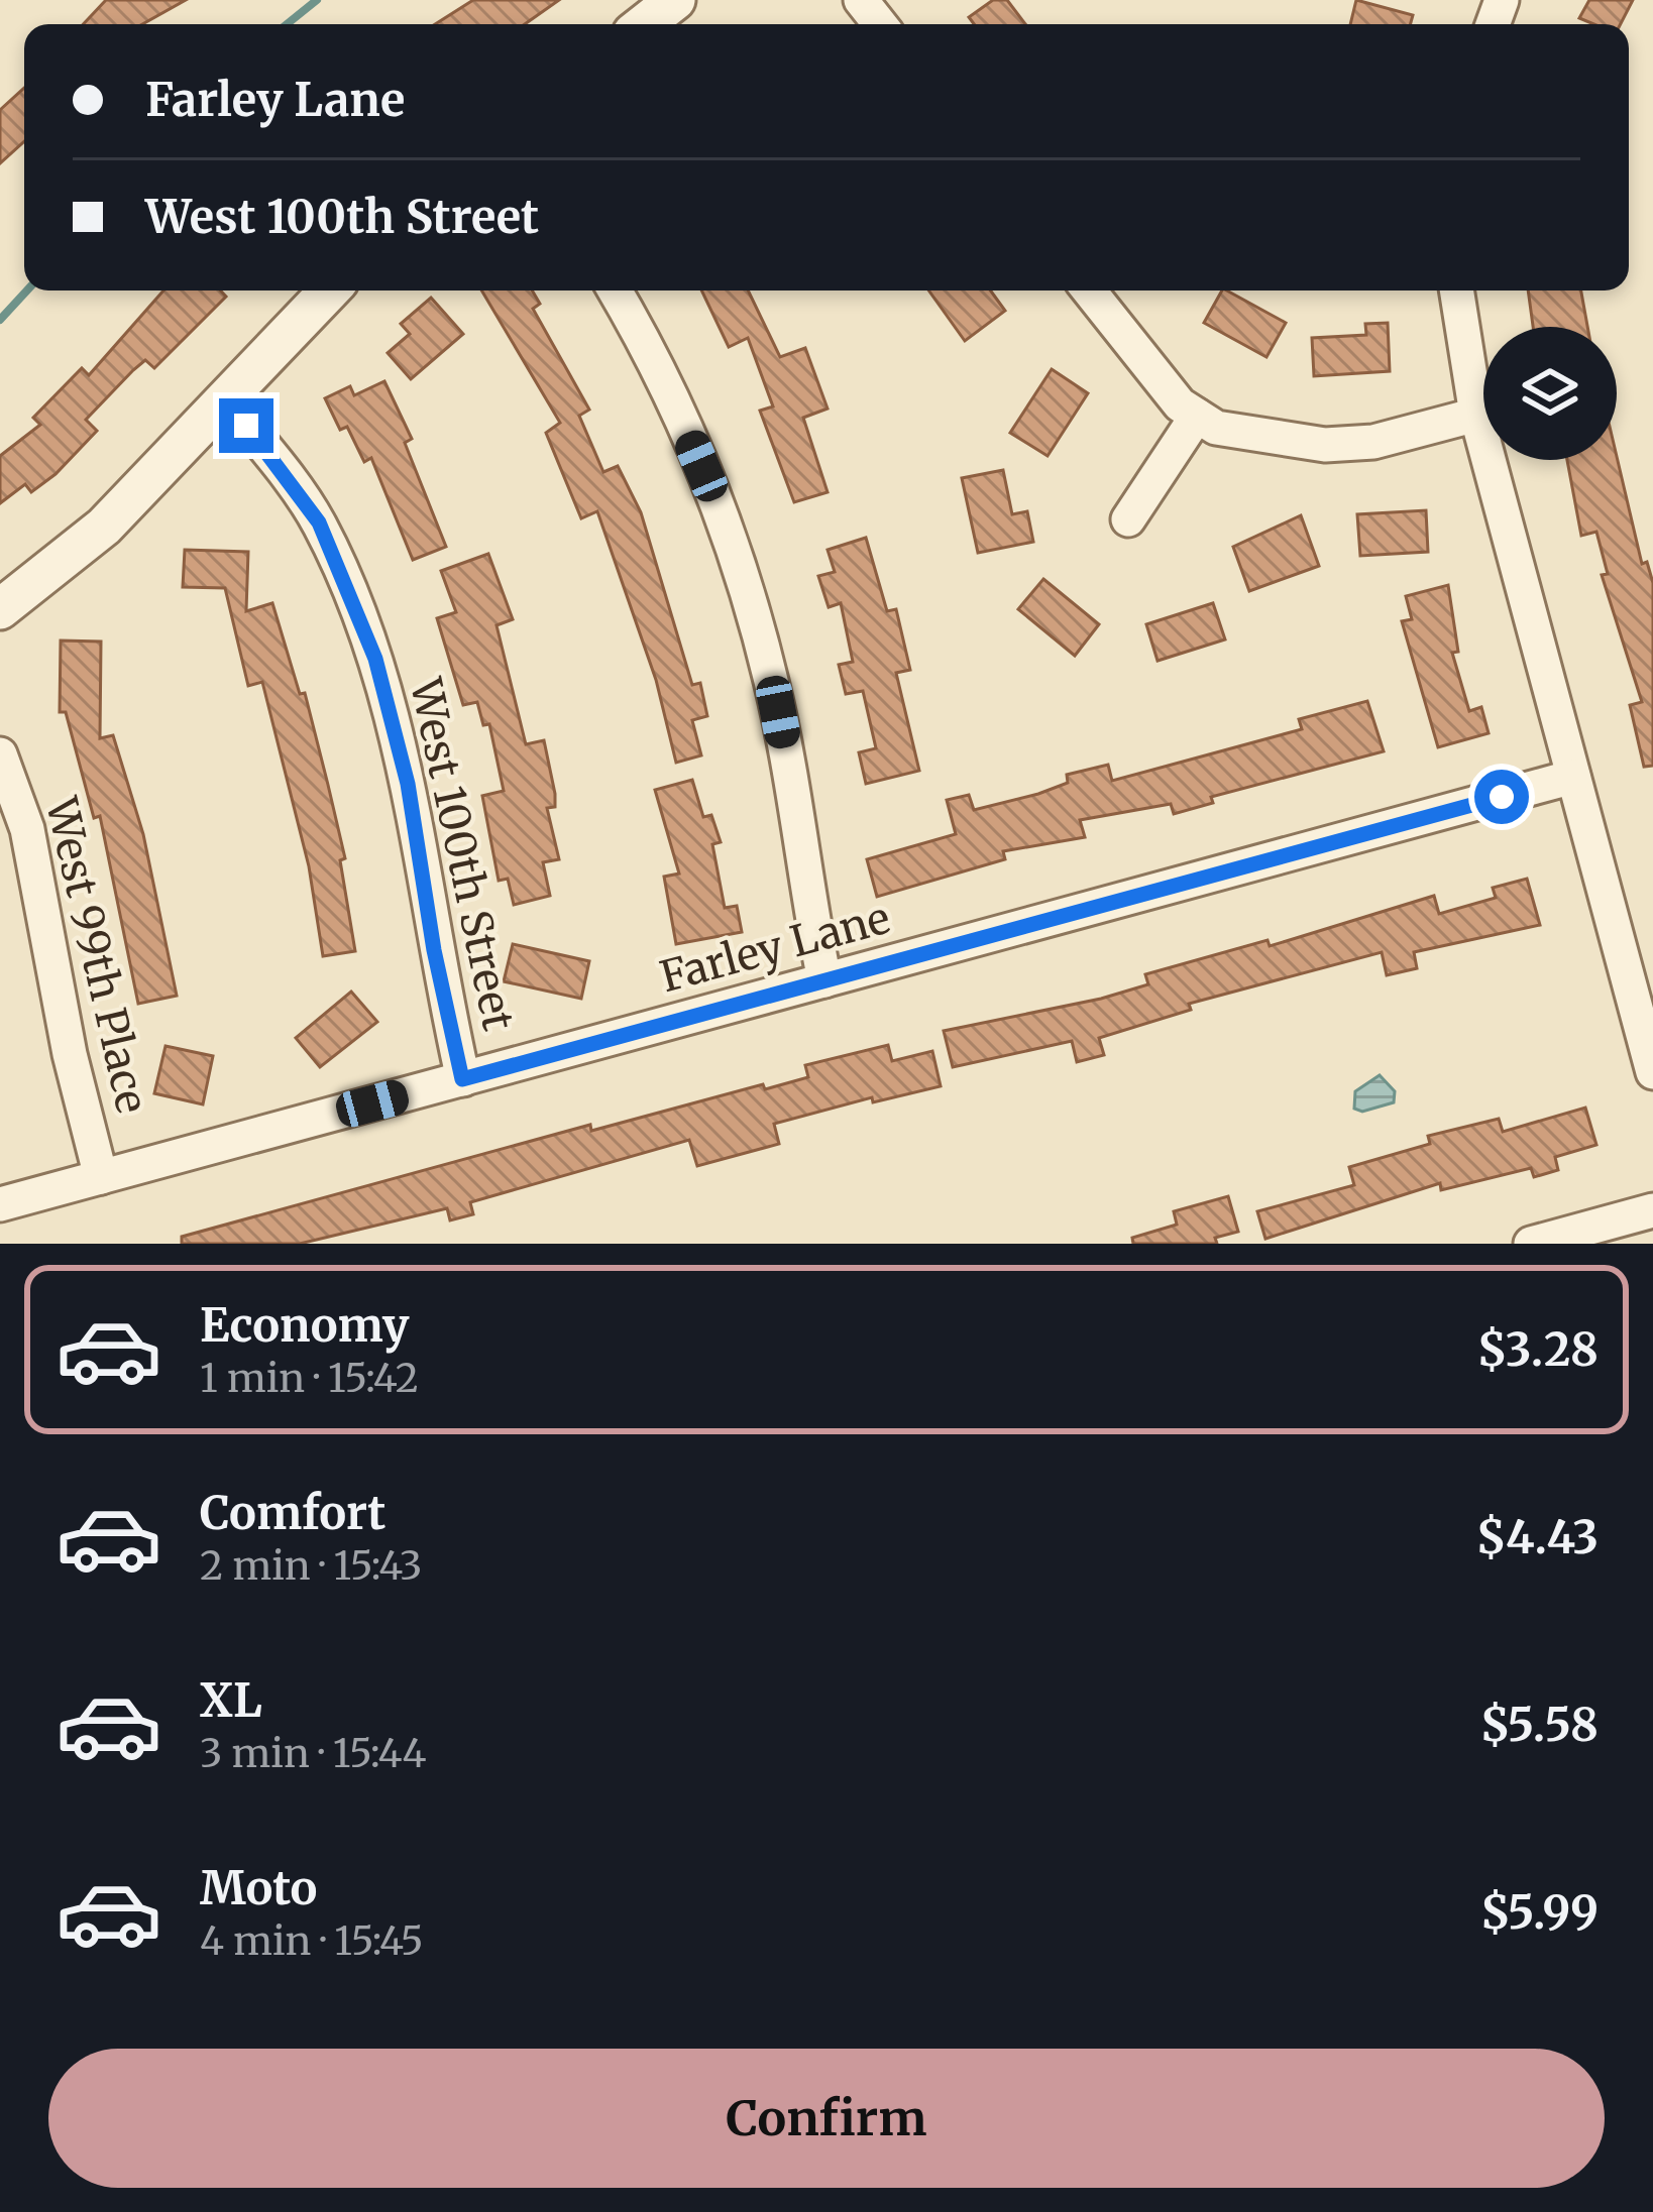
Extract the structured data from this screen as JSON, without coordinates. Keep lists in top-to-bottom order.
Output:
{
  "streets": {
    "street": ["West 100th Street", "Farley Lane", "West 99th Place"]
  },
  "crossings": [
    ["West 100th Street", "Farley Lane"],
    ["Farley Lane", "West 99th Place"]
  ],
  "page": {
    "banner": ["Farley Lane", "West 100th Street"],
    "list": [
      {
        "name": "Economy",
        "note": "1 min · 15:42",
        "value": "$3.28"
      },
      {
        "name": "Comfort",
        "note": "2 min · 15:43",
        "value": "$4.43"
      },
      {
        "name": "XL",
        "note": "3 min · 15:44",
        "value": "$5.58"
      },
      {
        "name": "Moto",
        "note": "4 min · 15:45",
        "value": "$5.99"
      }
    ],
    "buttons": "Confirm"
  }
}
